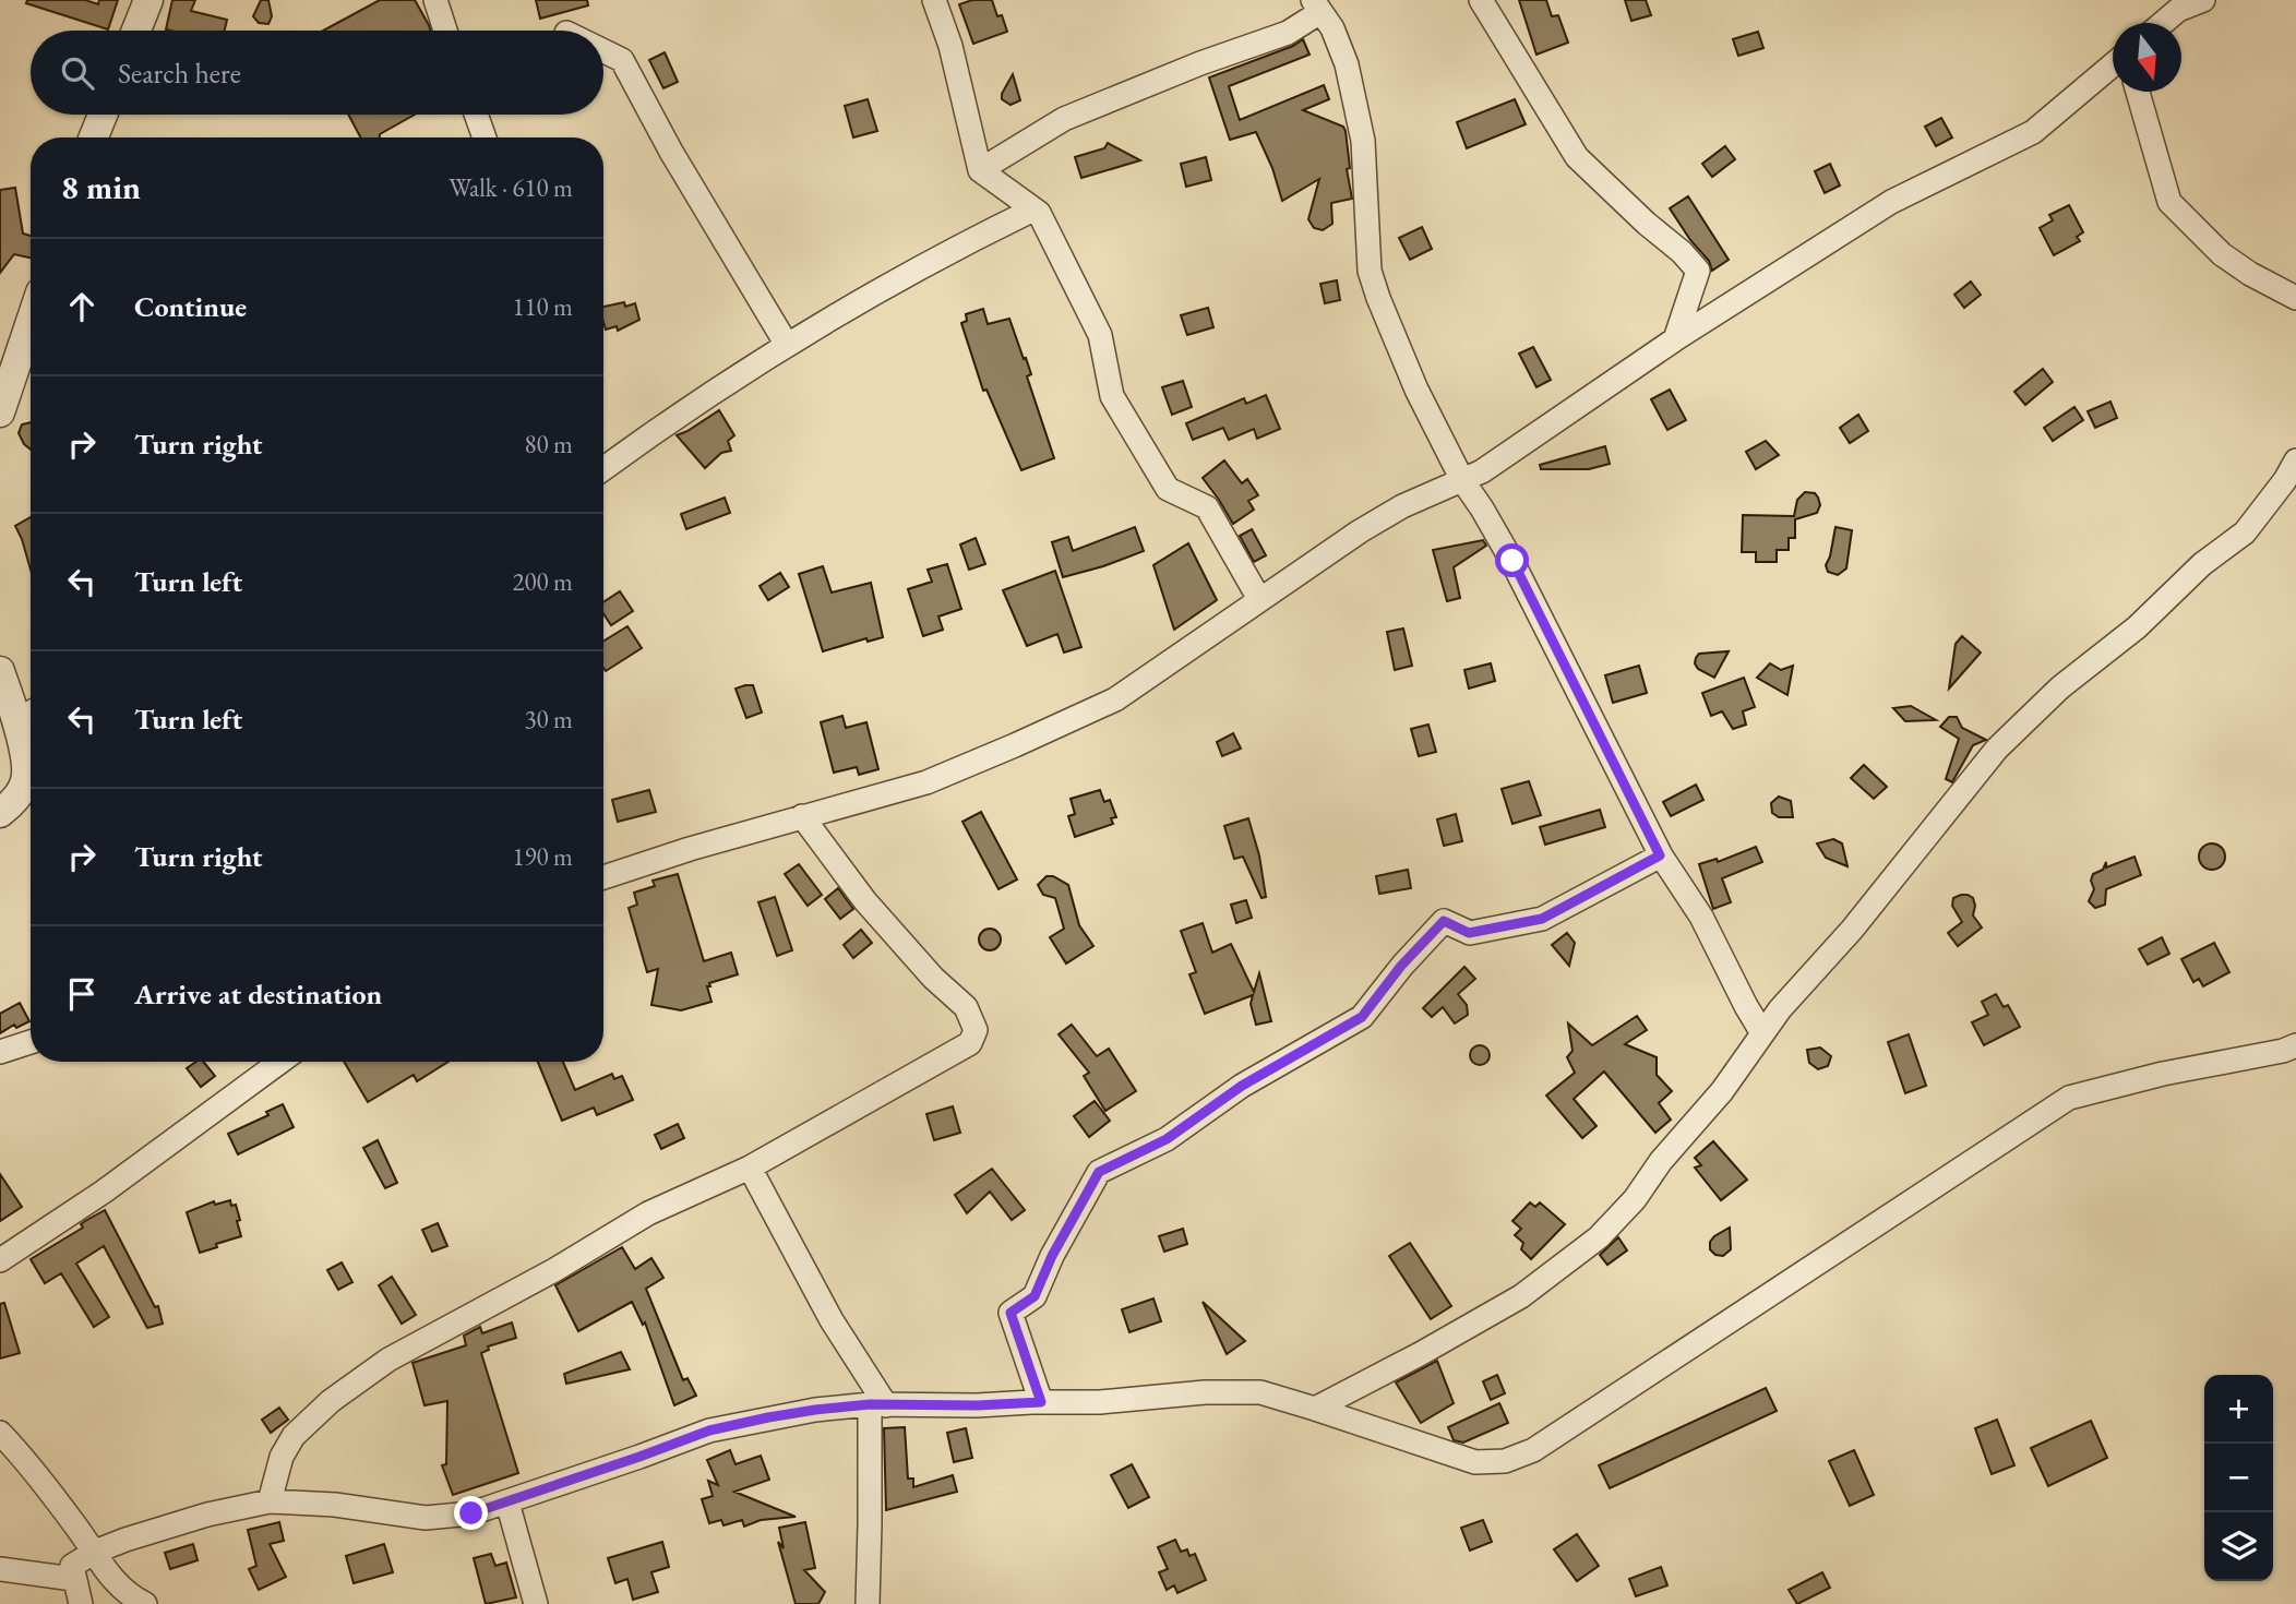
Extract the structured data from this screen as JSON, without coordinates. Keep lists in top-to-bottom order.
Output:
{
  "north": "bottom",
  "page": {
    "search": "Search here",
    "heading": ["8 min", "Walk · 610 m"],
    "list": [
      ["Continue", "110 m"],
      ["Turn right", "80 m"],
      ["Turn left", "200 m"],
      ["Turn left", "30 m"],
      ["Turn right", "190 m"],
      "Arrive at destination"
    ],
    "map_buttons": ["+", "−"]
  }
}
